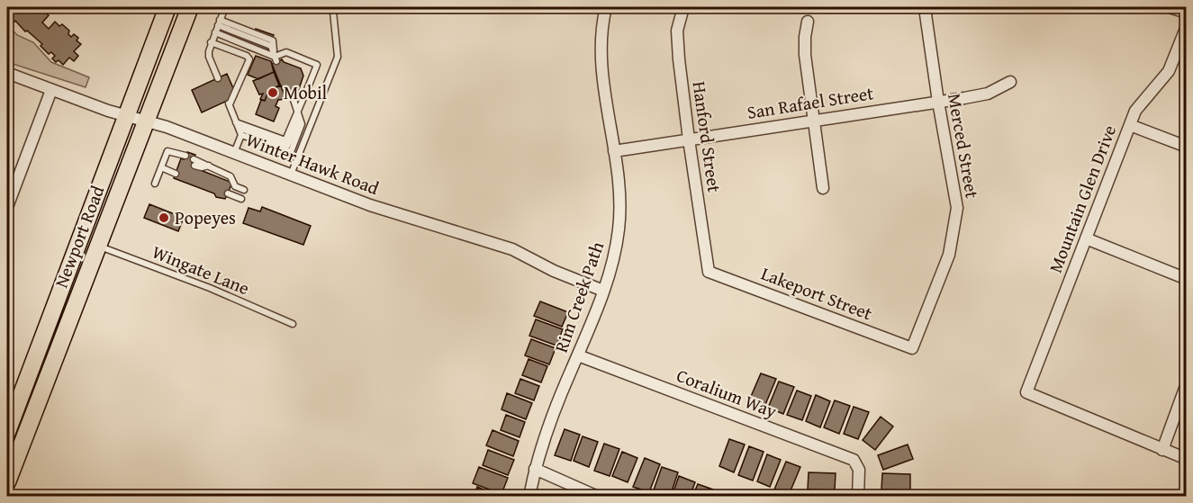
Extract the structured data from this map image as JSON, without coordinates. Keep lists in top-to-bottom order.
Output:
{
  "streets": {
    "main road": ["Newport Road"],
    "street": [
      "San Rafael Street",
      "Hanford Street",
      "Merced Street",
      "Winter Hawk Road",
      "Mountain Glen Drive",
      "Lakeport Street",
      "Rim Creek Path",
      "Coralium Way"
    ],
    "lane": ["Wingate Lane"]
  },
  "crossings": [
    ["San Rafael Street", "Hanford Street"],
    ["San Rafael Street", "Merced Street"],
    ["San Rafael Street", "Rim Creek Path"],
    ["Hanford Street", "Lakeport Street"],
    ["Merced Street", "Lakeport Street"],
    ["Winter Hawk Road", "Newport Road"],
    ["Winter Hawk Road", "Rim Creek Path"],
    ["Newport Road", "Wingate Lane"],
    ["Rim Creek Path", "Coralium Way"]
  ],
  "places": ["Mobil", "Popeyes"]
}
